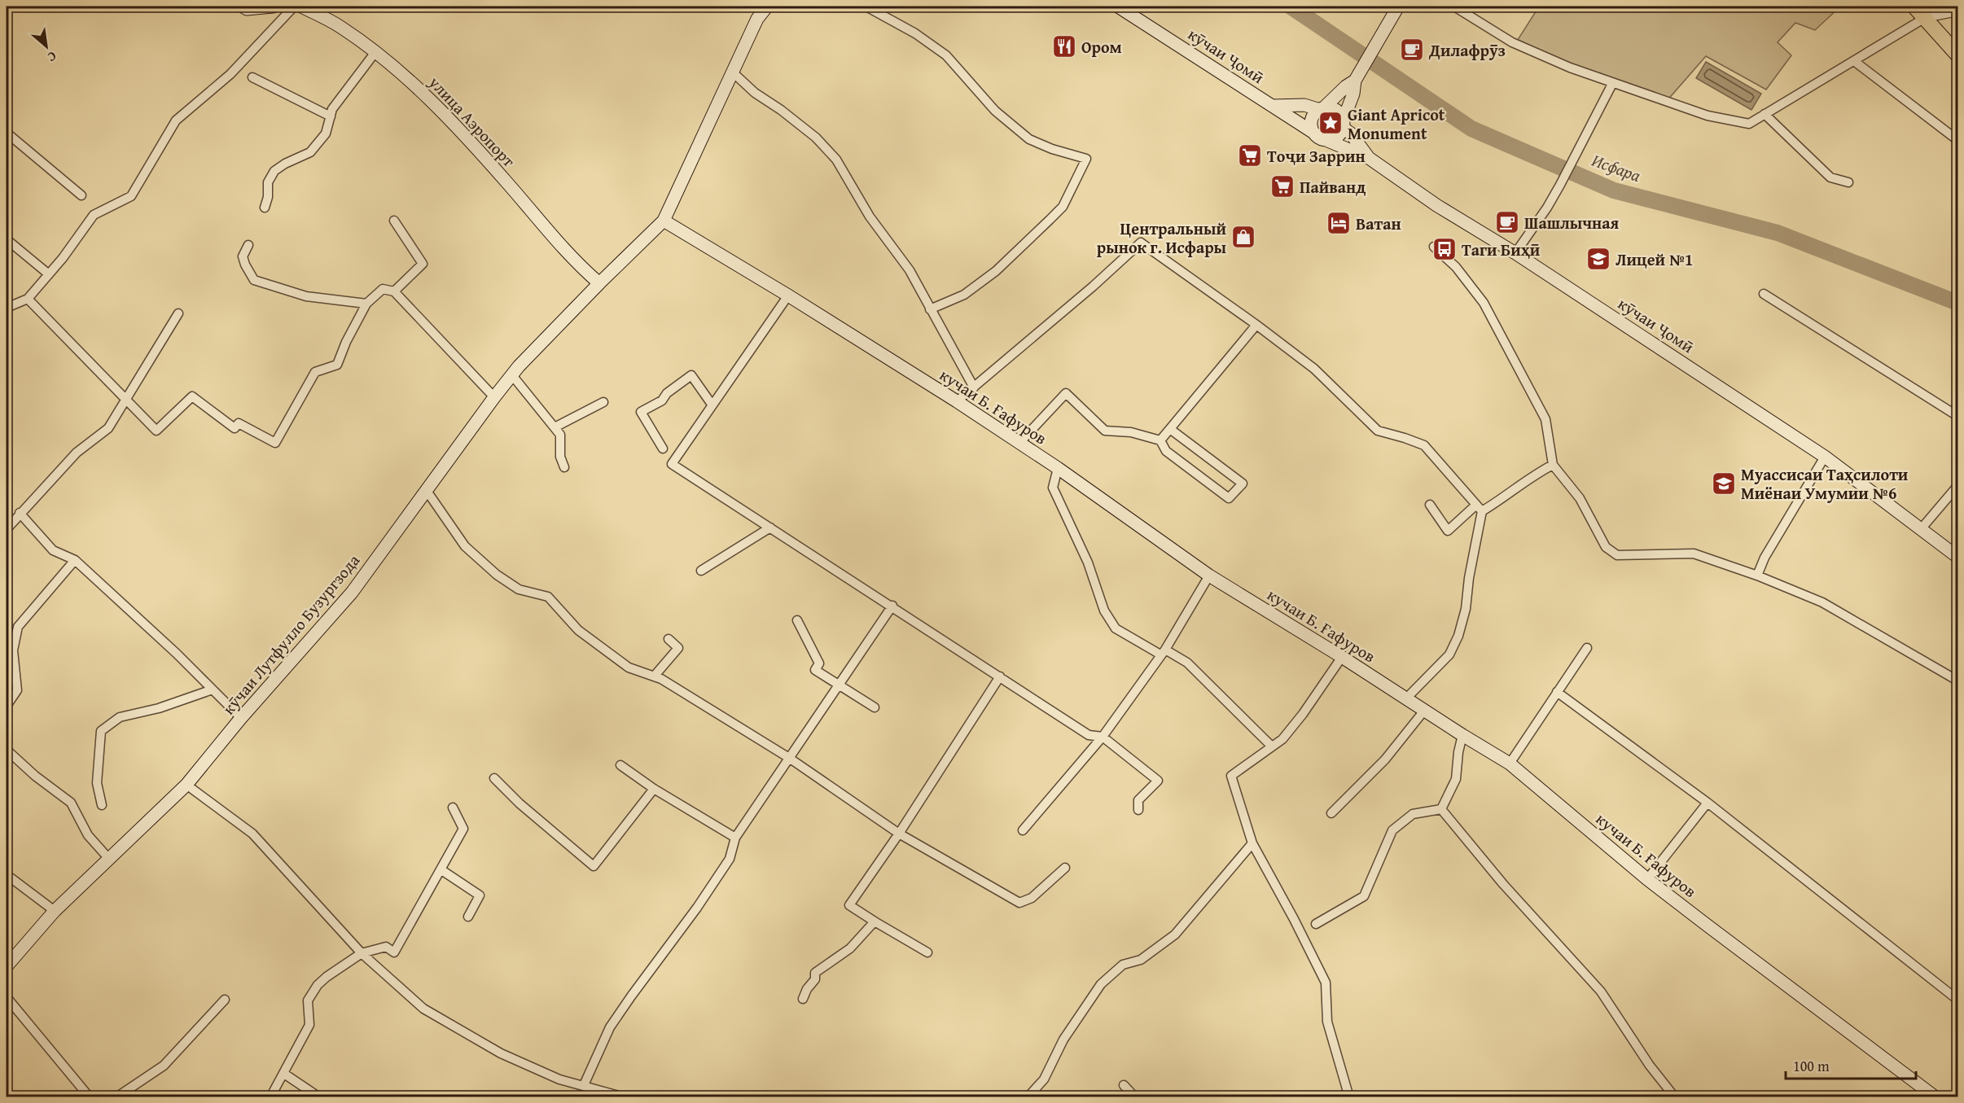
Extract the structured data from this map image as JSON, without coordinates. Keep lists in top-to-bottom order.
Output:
{
  "streets": {
    "main road": [
      "кӯчаи Ҷомӣ",
      "улица Аэропорт",
      "кучаи Б. Ғафуров",
      "кӯчаи Лутфулло Бузургзода"
    ]
  },
  "crossings": [
    ["улица Аэропорт", "кӯчаи Лутфулло Бузургзода"],
    ["кучаи Б. Ғафуров", "кӯчаи Лутфулло Бузургзода"]
  ],
  "water": ["Исфара"],
  "places": {
    "restaurant": ["Ором"],
    "cafe": ["Дилафрӯз", "Шашлычная"],
    "place": ["Giant Apricot Monument"],
    "supermarket": ["Тоҷи Заррин", "Пайванд"],
    "hotel": ["Ватан"],
    "shop": ["Центральный рынок г. Исфары"],
    "bus stop": ["Таги Биҳӣ"],
    "school or university": ["Лицей №1", "Муассисаи Таҳсилоти Миёнаи Умумии №6"]
  },
  "scale_bar": "100 m",
  "north": "bottom right"
}
